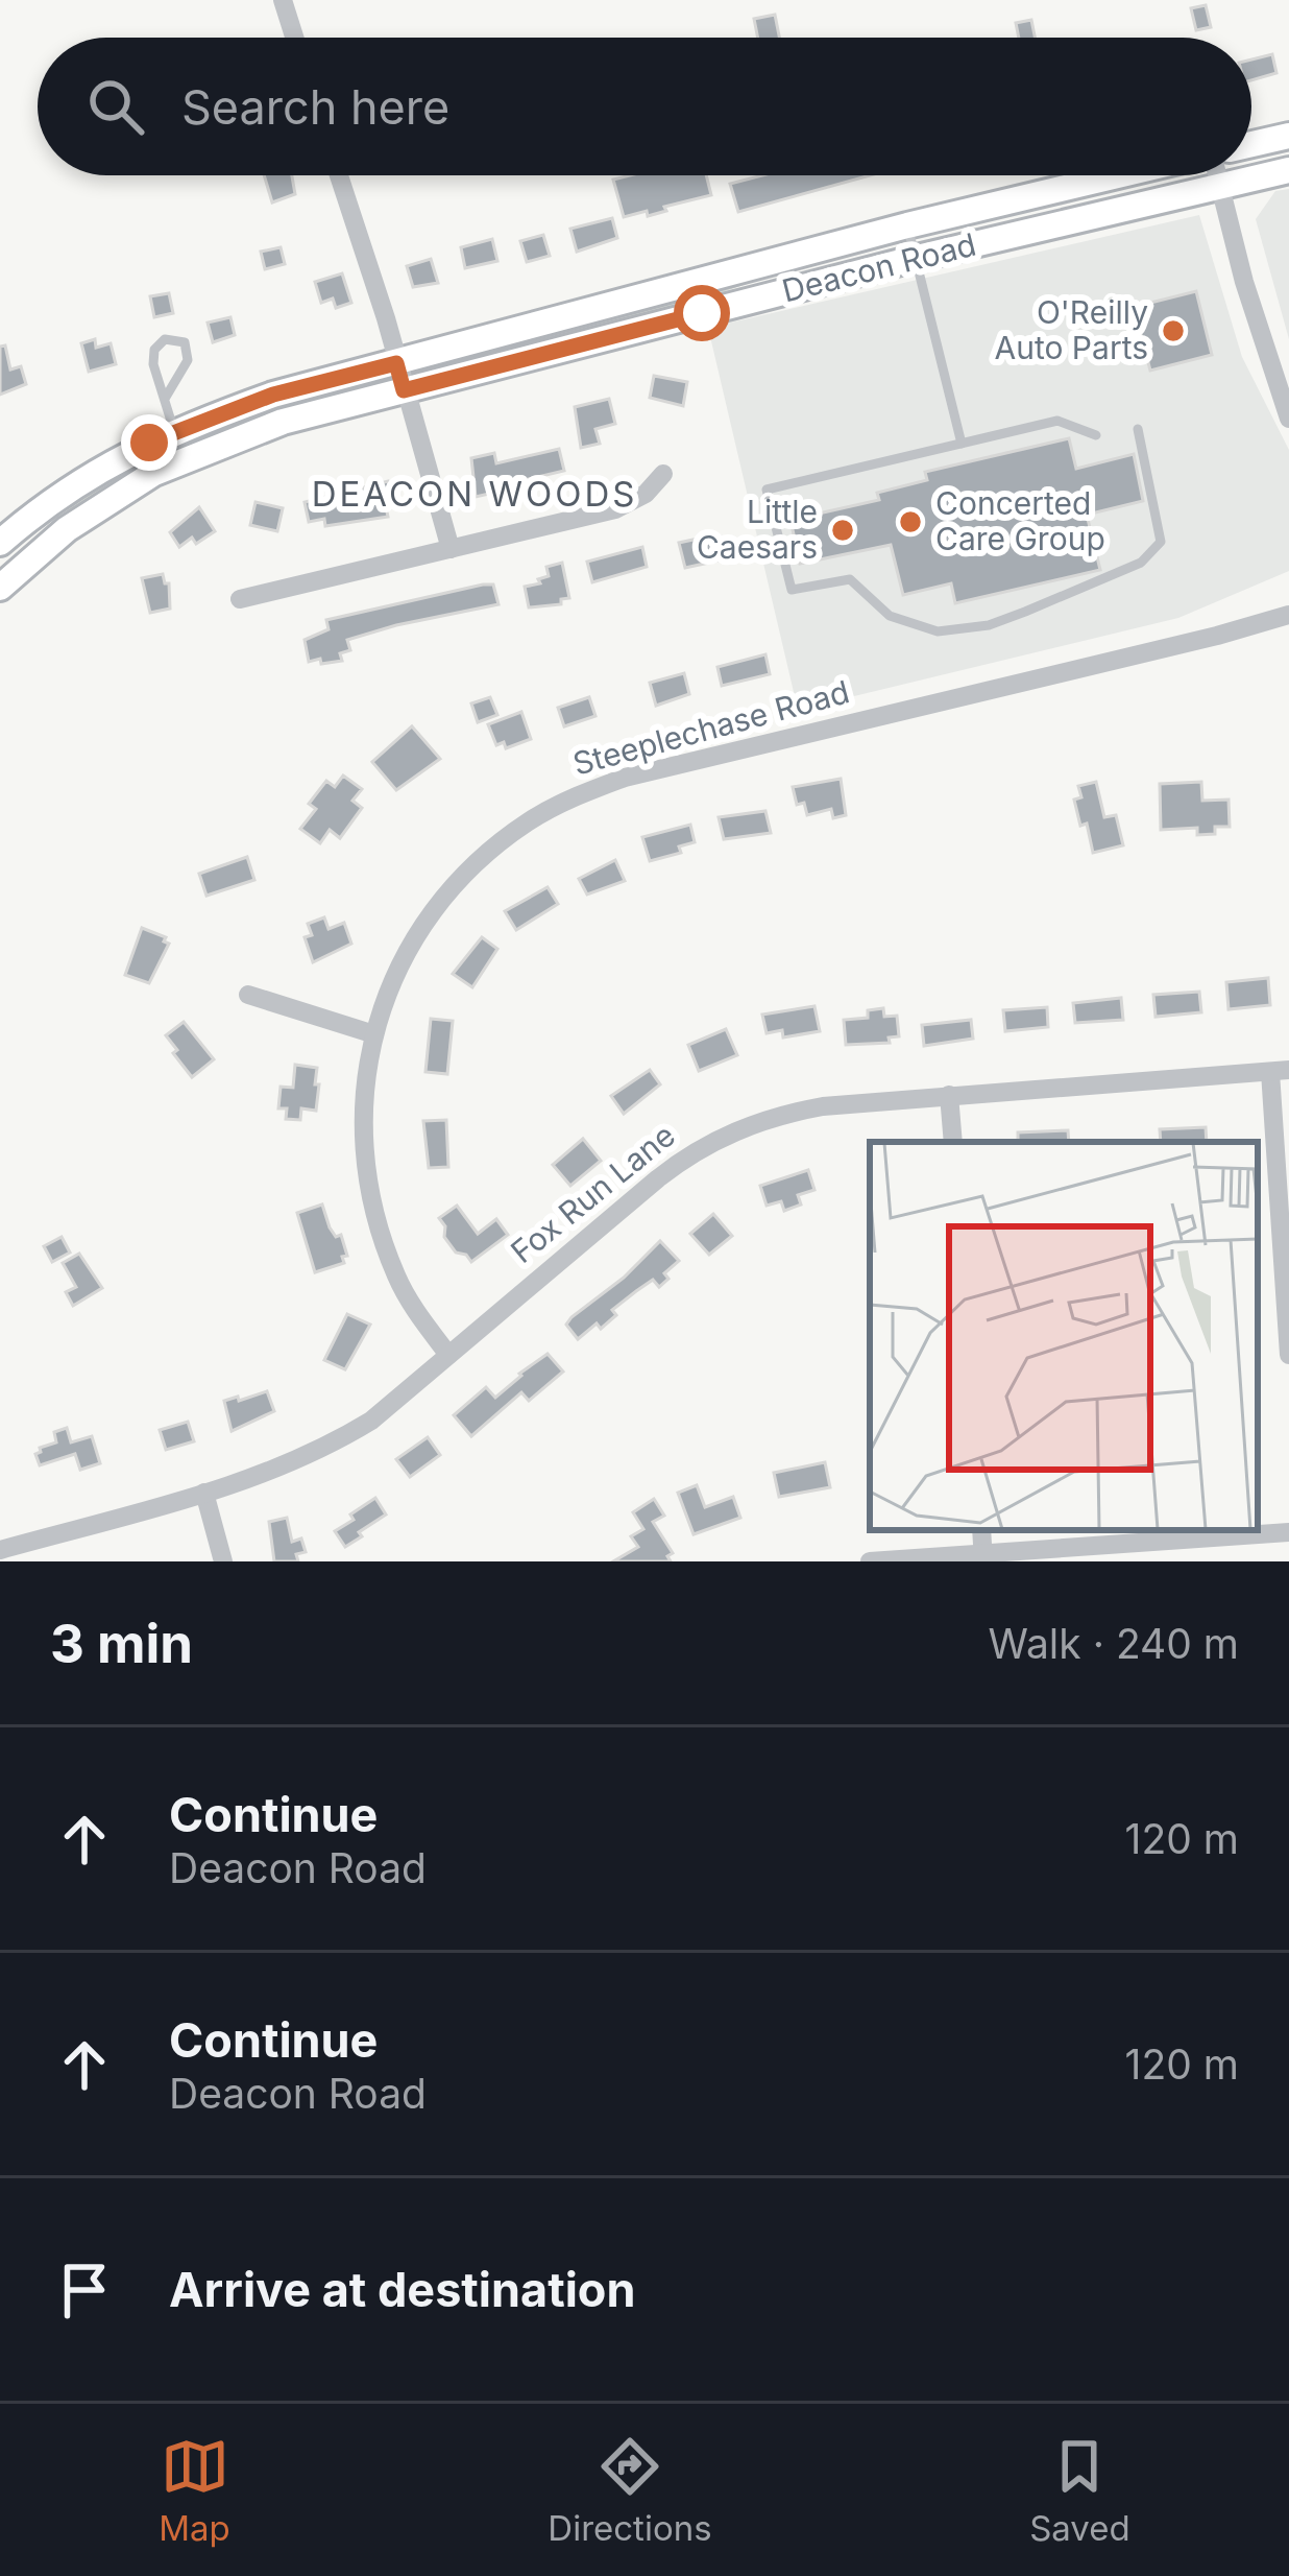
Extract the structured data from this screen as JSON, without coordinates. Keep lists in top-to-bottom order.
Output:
{
  "streets": {
    "main road": ["Deacon Road"],
    "street": ["Steeplechase Road", "Fox Run Lane"]
  },
  "crossings": [
    ["Steeplechase Road", "Fox Run Lane"]
  ],
  "districts": ["DEACON WOODS"],
  "places": ["O'Reilly Auto Parts", "Concerted Care Group", "Little Caesars"],
  "page": {
    "search": "Search here",
    "heading": ["3 min", "Walk · 240 m"],
    "list": [
      ["Continue", "Deacon Road", "120 m"],
      ["Continue", "Deacon Road", "120 m"],
      "Arrive at destination"
    ],
    "nav": ["Map", "Directions", "Saved"]
  }
}
